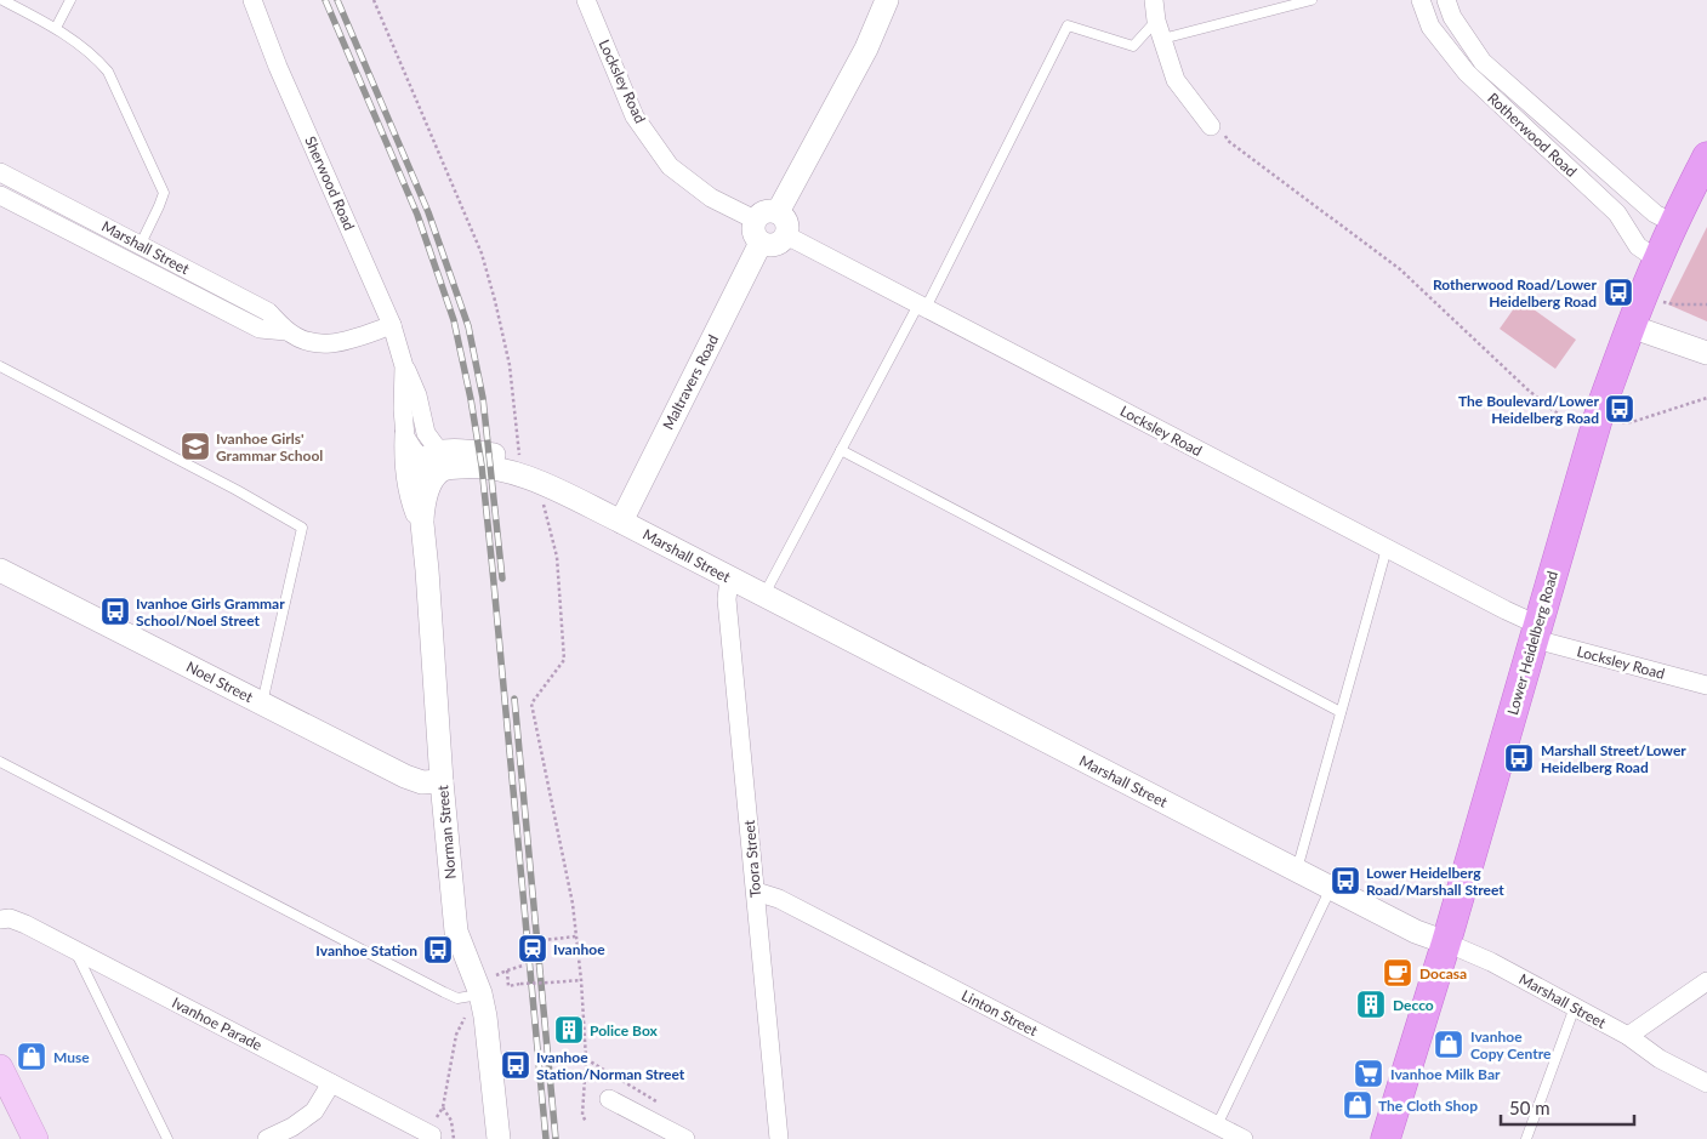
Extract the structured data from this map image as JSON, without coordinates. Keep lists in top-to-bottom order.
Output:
{
  "streets": {
    "main road": ["Lower Heidelberg Road"],
    "street": [
      "Locksley Road",
      "Rotherwood Road",
      "Sherwood Road",
      "Marshall Street",
      "Maltravers Road",
      "Noel Street",
      "Norman Street",
      "Toora Street",
      "Linton Street",
      "Ivanhoe Parade"
    ]
  },
  "crossings": [
    ["Locksley Road", "Maltravers Road"],
    ["Locksley Road", "Lower Heidelberg Road"],
    ["Rotherwood Road", "Lower Heidelberg Road"],
    ["Sherwood Road", "Marshall Street"],
    ["Sherwood Road", "Norman Street"],
    ["Marshall Street", "Maltravers Road"],
    ["Marshall Street", "Lower Heidelberg Road"],
    ["Marshall Street", "Norman Street"],
    ["Marshall Street", "Toora Street"],
    ["Noel Street", "Norman Street"],
    ["Toora Street", "Linton Street"]
  ],
  "places": {
    "bus stop": [
      "Rotherwood Road/Lower Heidelberg Road",
      "The Boulevard/Lower Heidelberg Road",
      "Ivanhoe Girls Grammar School/Noel Street",
      "Marshall Street/Lower Heidelberg Road",
      "Lower Heidelberg Road/Marshall Street",
      "Ivanhoe Station",
      "Ivanhoe Station/Norman Street"
    ],
    "school or university": ["Ivanhoe Girls' Grammar School"],
    "station": ["Ivanhoe"],
    "cafe": ["Docasa"],
    "building": ["Decco", "Police Box"],
    "shop": ["Ivanhoe Copy Centre", "Muse", "The Cloth Shop"],
    "supermarket": ["Ivanhoe Milk Bar"]
  },
  "scale_bar": "50 m"
}
